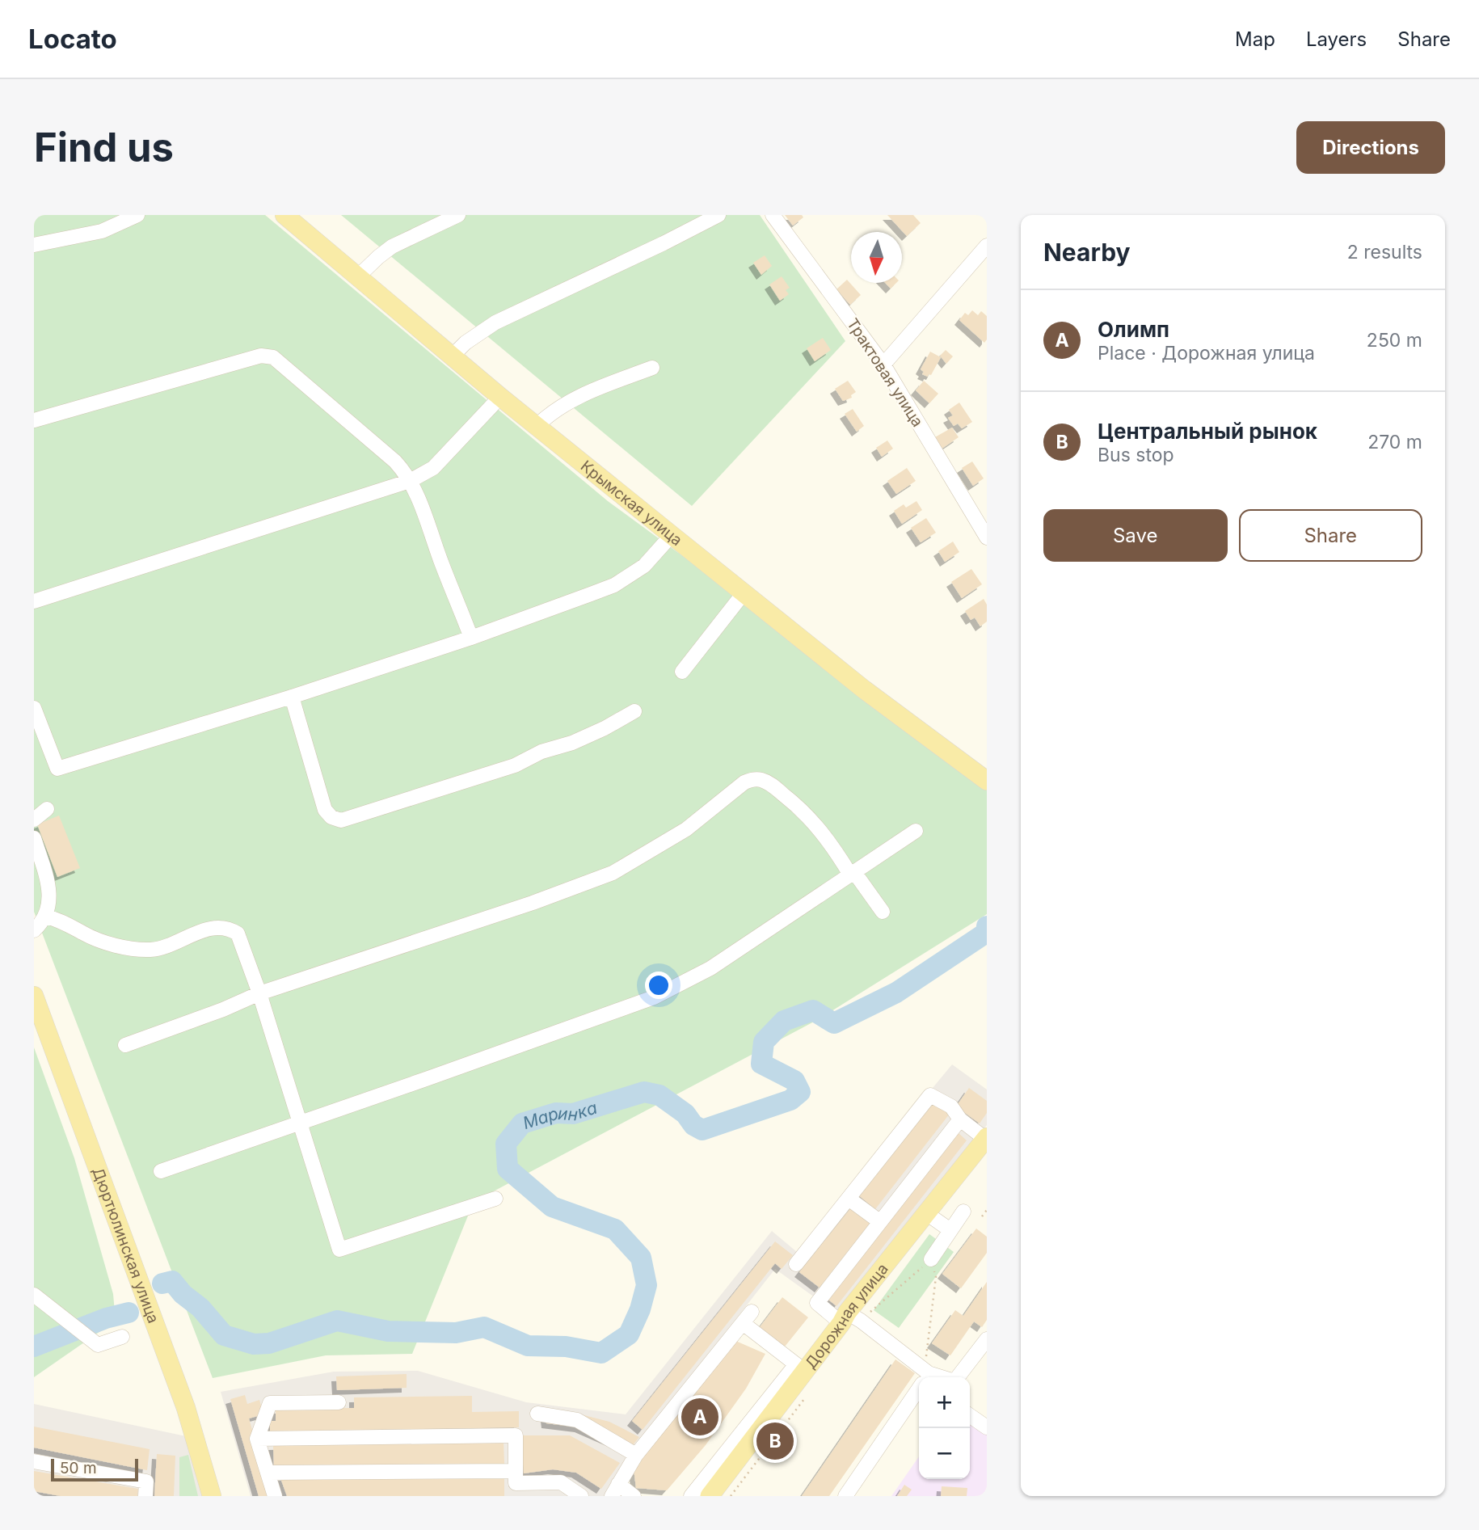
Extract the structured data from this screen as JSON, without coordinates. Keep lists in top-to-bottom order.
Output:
{
  "streets": {
    "main road": ["Крымская улица", "Дюртюлинская улица", "Дорожная улица"],
    "street": ["Трактовая улица"]
  },
  "water": ["Маринка"],
  "scale_bar": "50 m",
  "north": "bottom",
  "page": {
    "header": "Locato",
    "nav": ["Map", "Layers", "Share"],
    "buttons": [
      "Directions",
      ["Save", "Share"]
    ],
    "title": "Find us",
    "heading": ["Nearby", "2 results"],
    "list": [
      {
        "mark": "A",
        "name": "Олимп",
        "note": "Place · Дорожная улица",
        "value": "250 m"
      },
      {
        "mark": "B",
        "name": "Центральный рынок",
        "note": "Bus stop",
        "value": "270 m"
      }
    ],
    "map_buttons": ["+", "−"],
    "pins": ["A", "B"],
    "scale": "50 m"
  }
}
